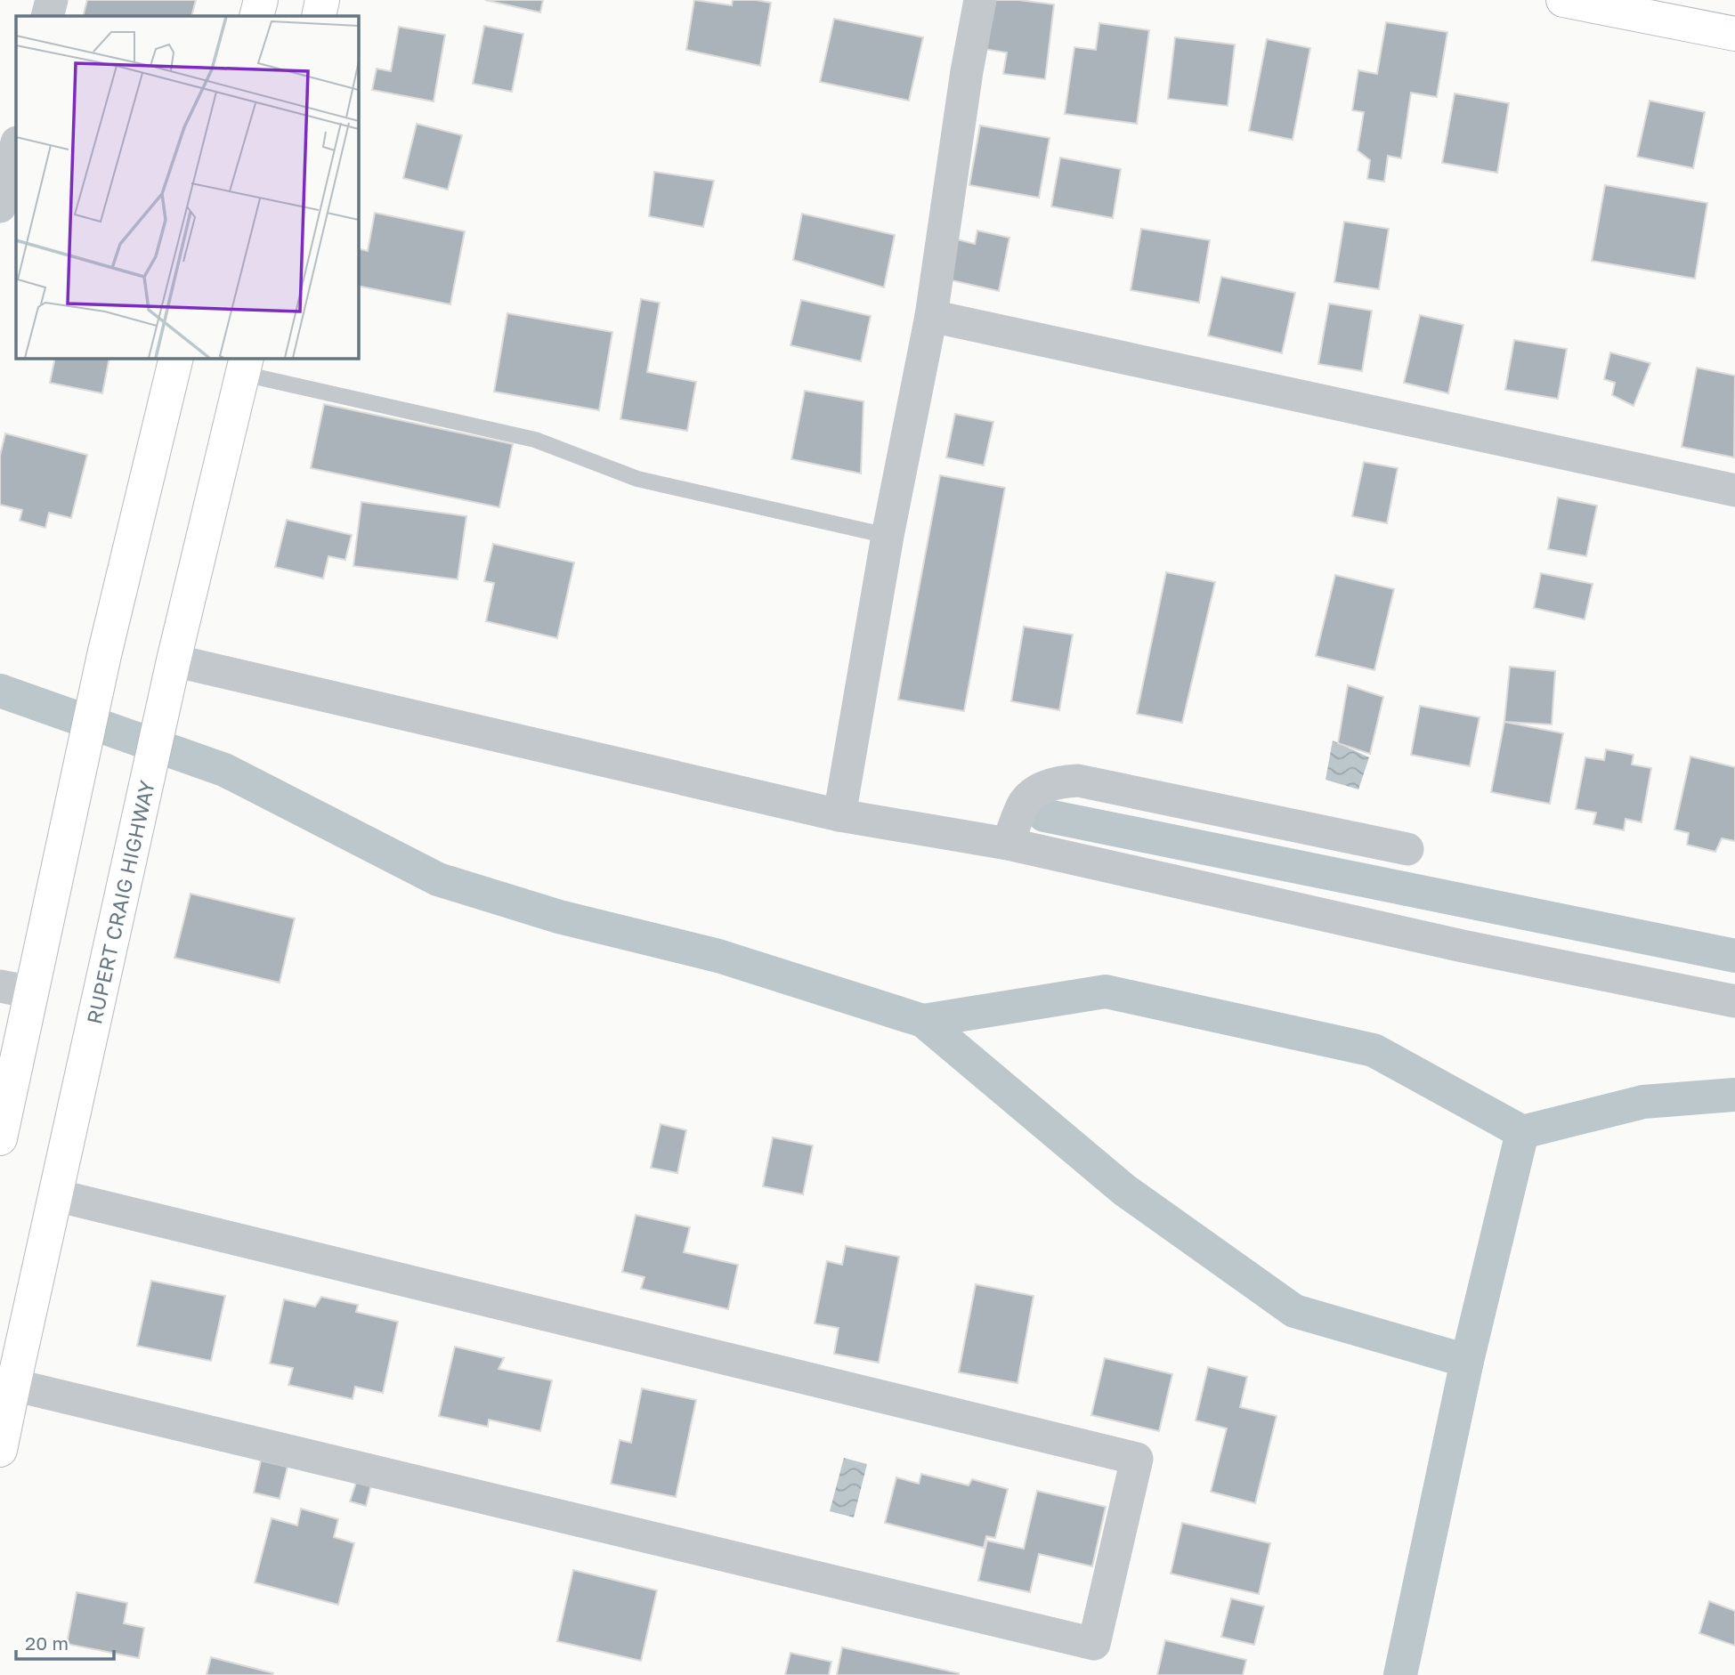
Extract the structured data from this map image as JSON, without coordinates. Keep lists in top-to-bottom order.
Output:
{
  "streets": {
    "main road": ["RUPERT CRAIG HIGHWAY"]
  },
  "scale_bar": "20 m"
}
